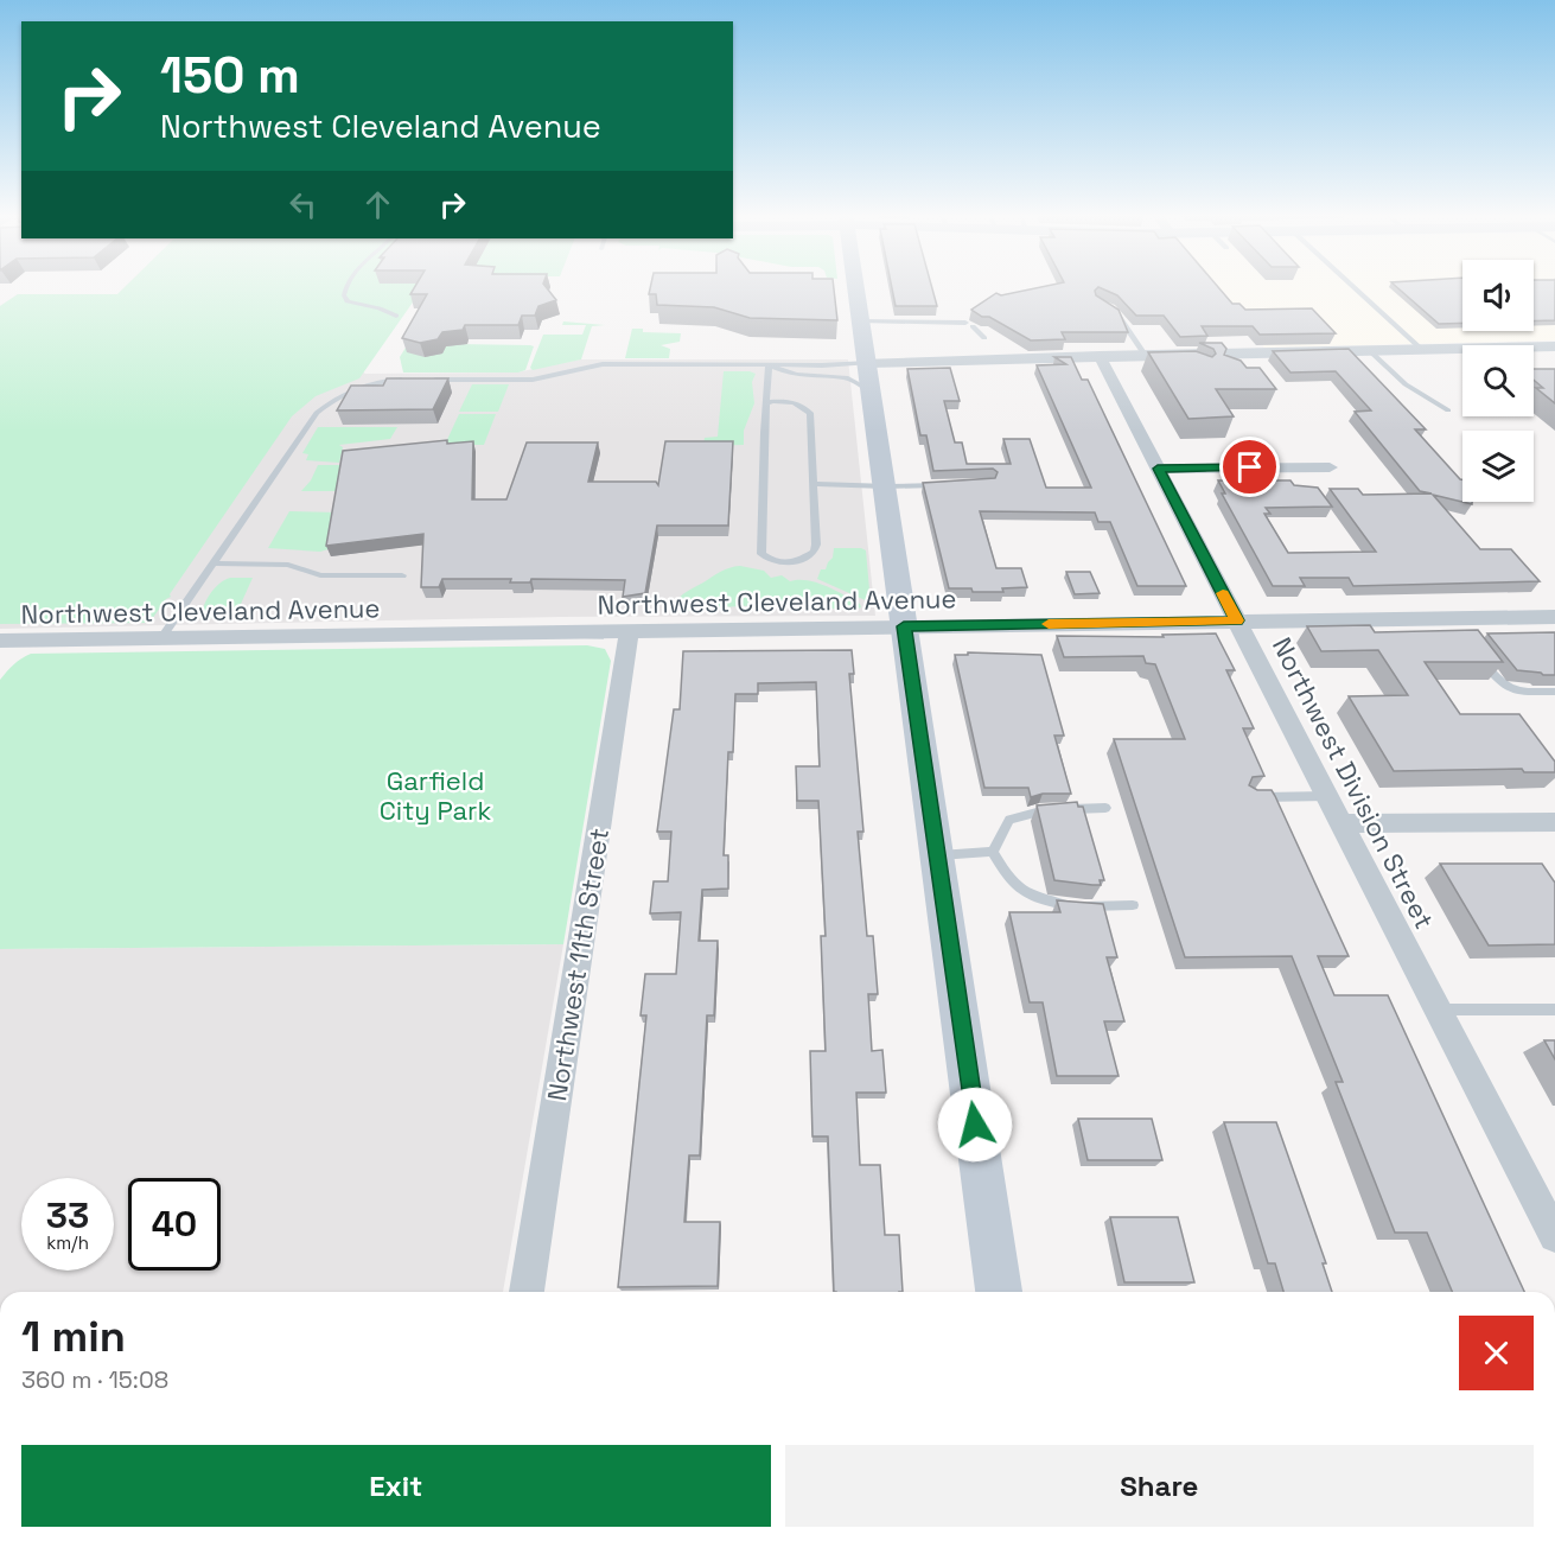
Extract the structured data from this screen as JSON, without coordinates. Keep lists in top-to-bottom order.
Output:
{
  "streets": {
    "street": ["Northwest Cleveland Avenue", "Northwest Division Street", "Northwest 11th Street"]
  },
  "crossings": [
    ["Northwest Cleveland Avenue", "Northwest Division Street"],
    ["Northwest Cleveland Avenue", "Northwest 11th Street"]
  ],
  "parks": ["Garfield City Park"],
  "page": {
    "turn": ["150 m", "Northwest Cleveland Avenue"],
    "speed": "33 km/h",
    "limit": "40",
    "heading": ["1 min", "360 m · 15:08"],
    "buttons": ["Exit", "Share"]
  }
}
